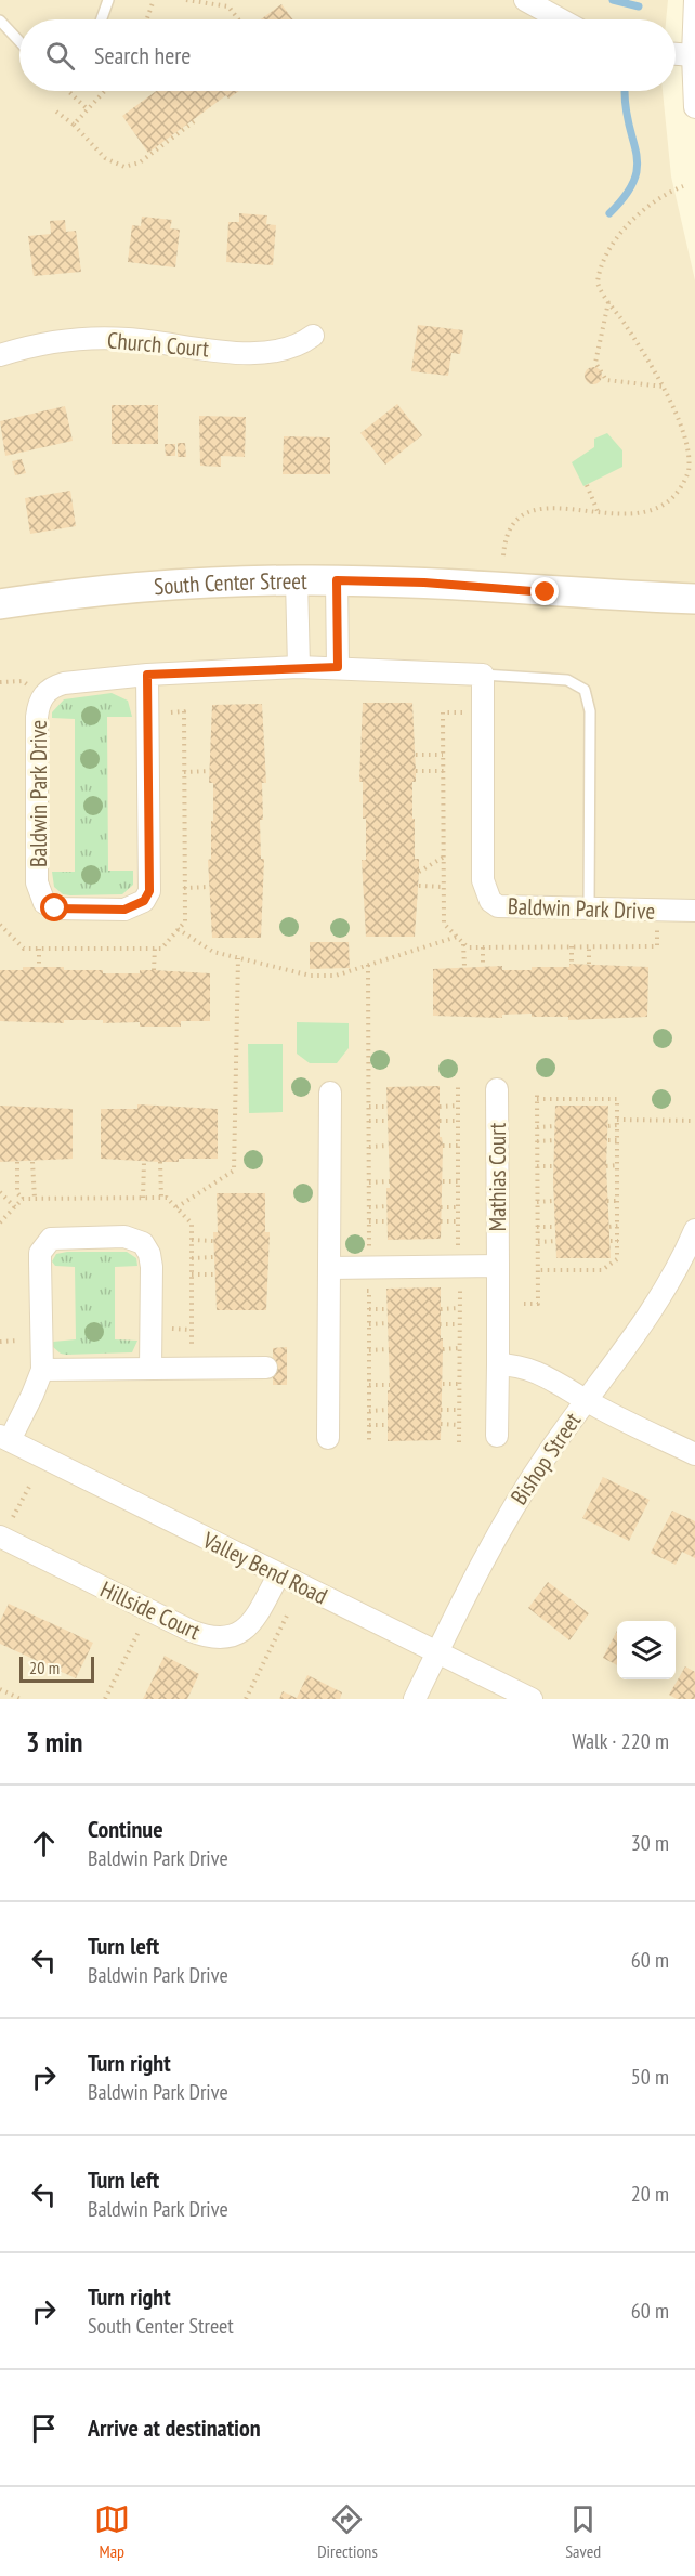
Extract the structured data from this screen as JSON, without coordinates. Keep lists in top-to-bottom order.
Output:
{
  "streets": {
    "street": [
      "Church Court",
      "South Center Street",
      "Baldwin Park Drive",
      "Mathias Court",
      "Bishop Street",
      "Valley Bend Road",
      "Hillside Court"
    ]
  },
  "crossings": [
    ["Bishop Street", "Valley Bend Road"],
    ["Valley Bend Road", "Hillside Court"]
  ],
  "scale_bar": "20 m",
  "page": {
    "search": "Search here",
    "scale": "20 m",
    "heading": ["3 min", "Walk · 220 m"],
    "list": [
      ["Continue", "Baldwin Park Drive", "30 m"],
      ["Turn left", "Baldwin Park Drive", "60 m"],
      ["Turn right", "Baldwin Park Drive", "50 m"],
      ["Turn left", "Baldwin Park Drive", "20 m"],
      ["Turn right", "South Center Street", "60 m"],
      "Arrive at destination"
    ],
    "nav": ["Map", "Directions", "Saved"]
  }
}
